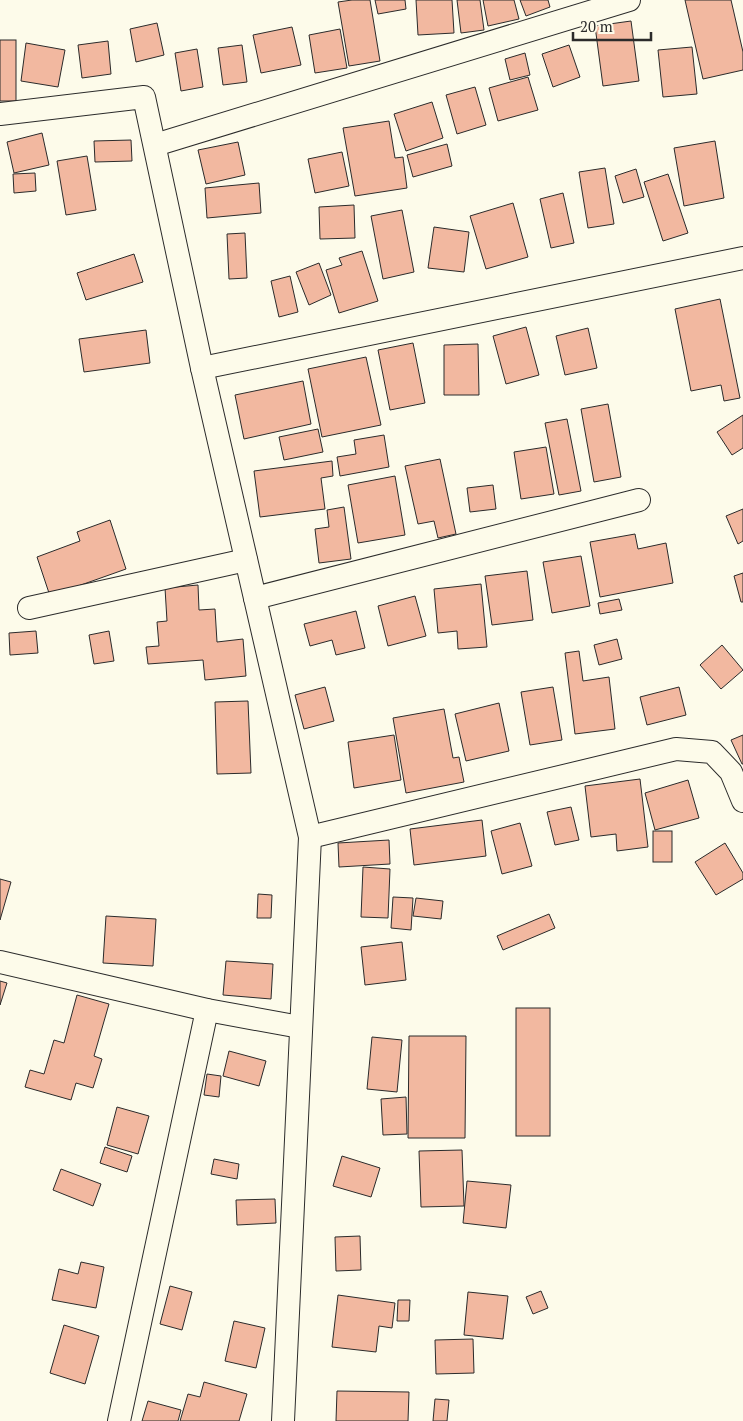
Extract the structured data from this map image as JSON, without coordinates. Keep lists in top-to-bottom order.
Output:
{
  "scale_bar": "20 m"
}
